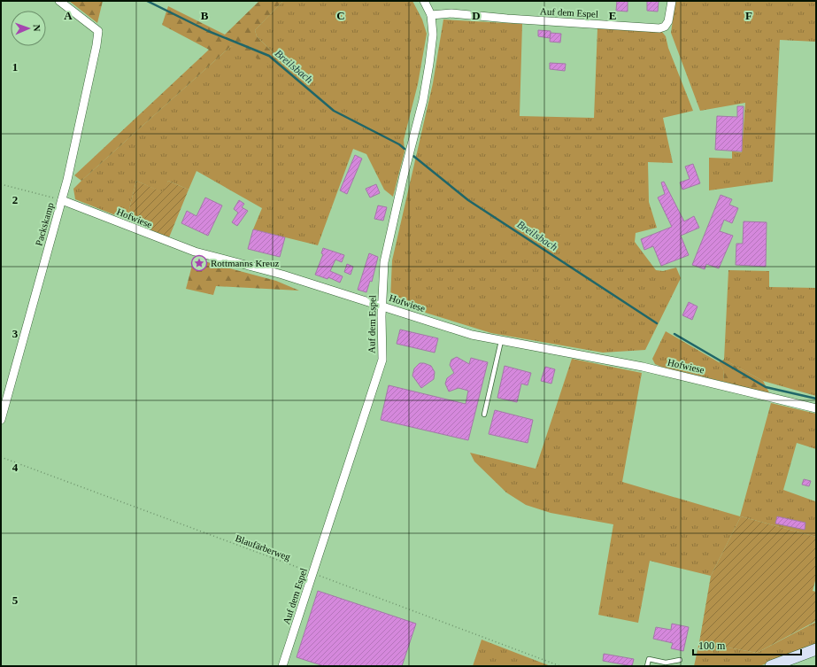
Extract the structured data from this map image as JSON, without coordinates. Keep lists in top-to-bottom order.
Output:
{
  "streets": {
    "street": ["Auf dem Espel", "Hofwiese", "Packskamp"],
    "path": ["Blaufärberweg"]
  },
  "crossings": [
    ["Auf dem Espel", "Hofwiese"],
    ["Auf dem Espel", "Blaufärberweg"],
    ["Hofwiese", "Packskamp"]
  ],
  "water": ["Breilsbach"],
  "places": {
    "place": ["Rottmanns Kreuz"]
  },
  "scale_bar": "100 m",
  "north": "right",
  "grid": {
    "columns": [
      "A",
      "B",
      "C",
      "D",
      "E",
      "F"
    ],
    "rows": [
      "1",
      "2",
      "3",
      "4",
      "5"
    ]
  }
}
